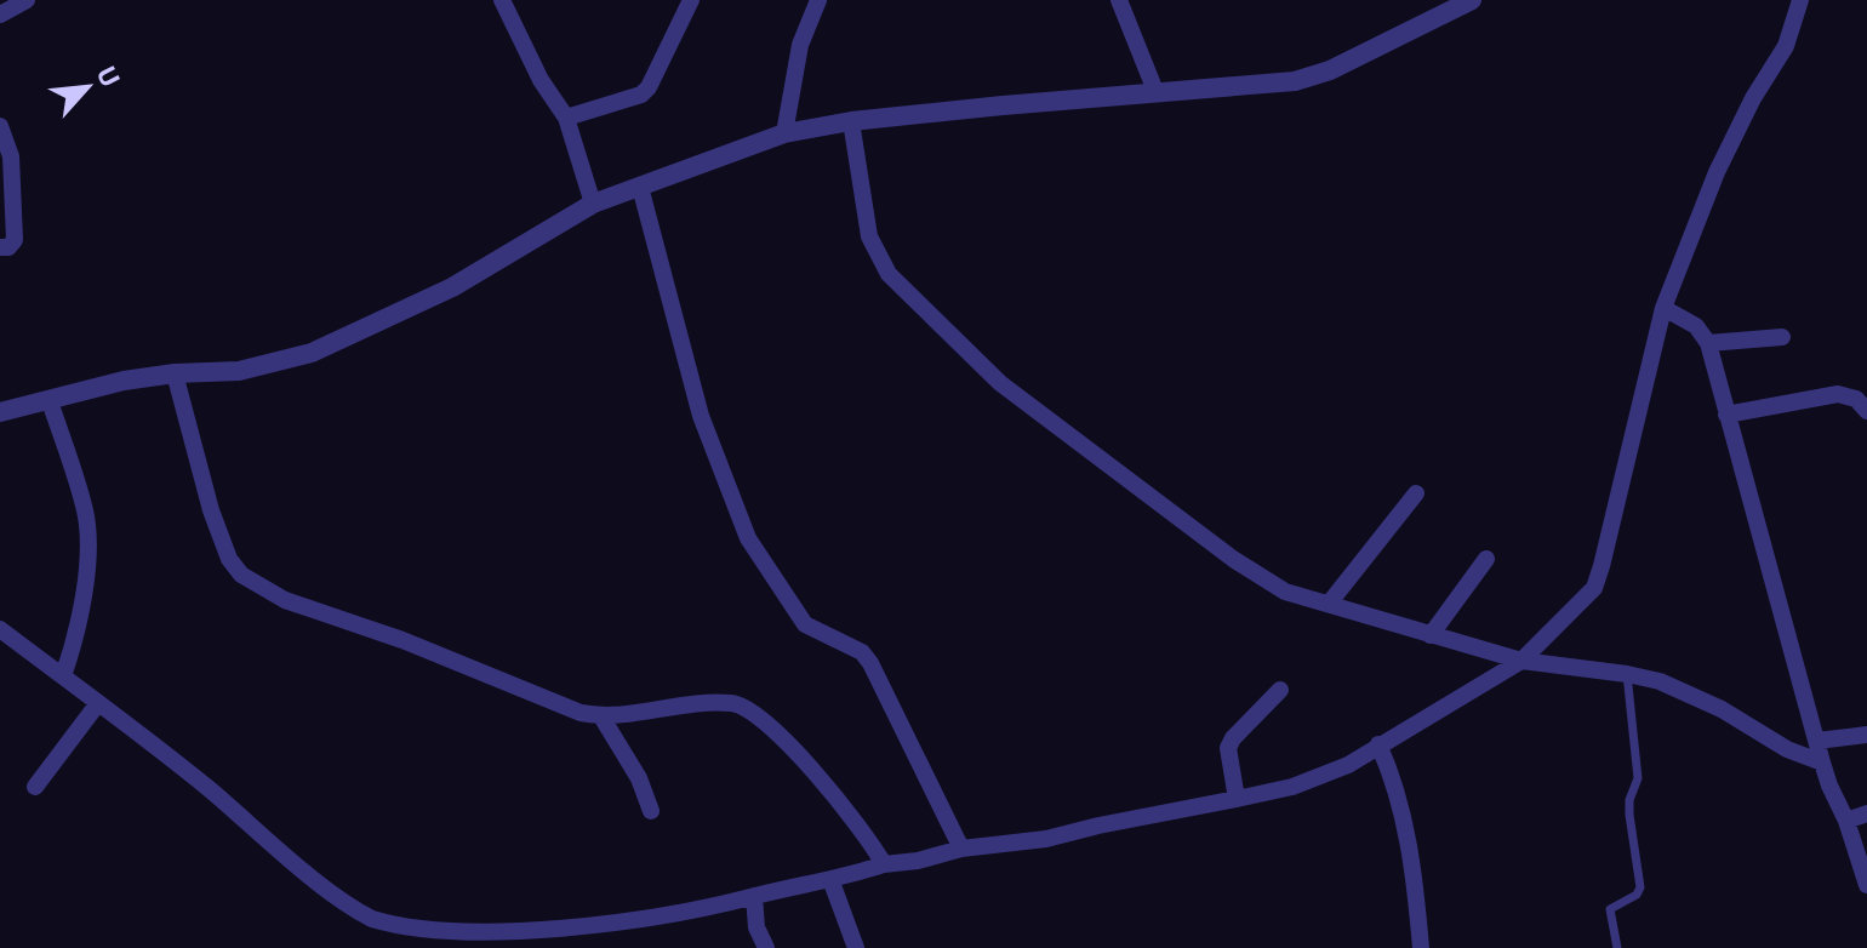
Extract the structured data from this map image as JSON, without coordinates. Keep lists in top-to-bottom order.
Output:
{
  "north": "top right"
}
